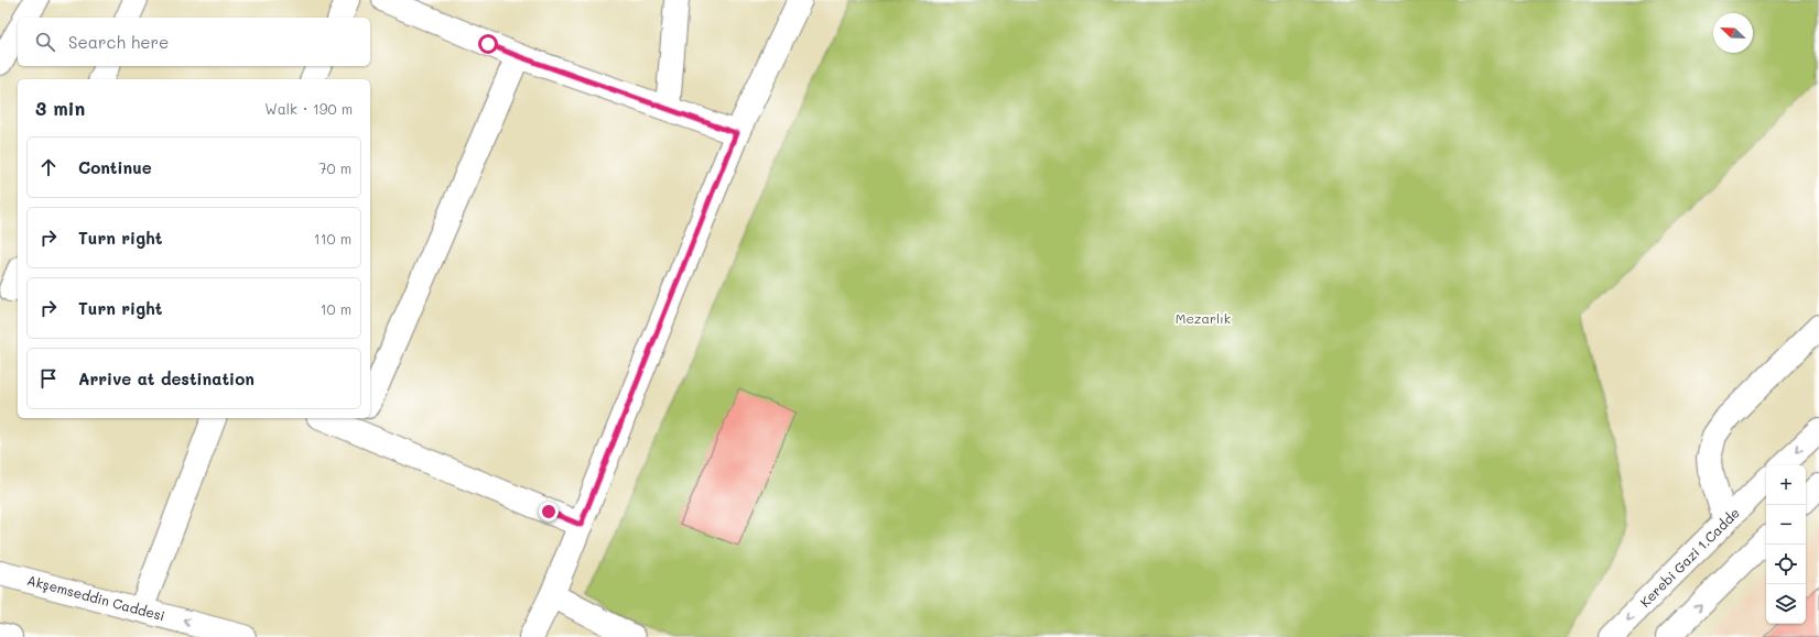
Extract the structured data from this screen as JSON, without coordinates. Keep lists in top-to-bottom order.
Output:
{
  "streets": {
    "street": ["Kerebi Gazi 1.Cadde", "Akşemseddin Caddesi"]
  },
  "one_way": ["Akşemseddin Caddesi"],
  "parks": ["Mezarlık"],
  "north": "top left",
  "page": {
    "search": "Search here",
    "heading": ["3 min", "Walk · 190 m"],
    "list": [
      ["Continue", "70 m"],
      ["Turn right", "110 m"],
      ["Turn right", "10 m"],
      "Arrive at destination"
    ],
    "map_buttons": ["+", "−"]
  }
}
